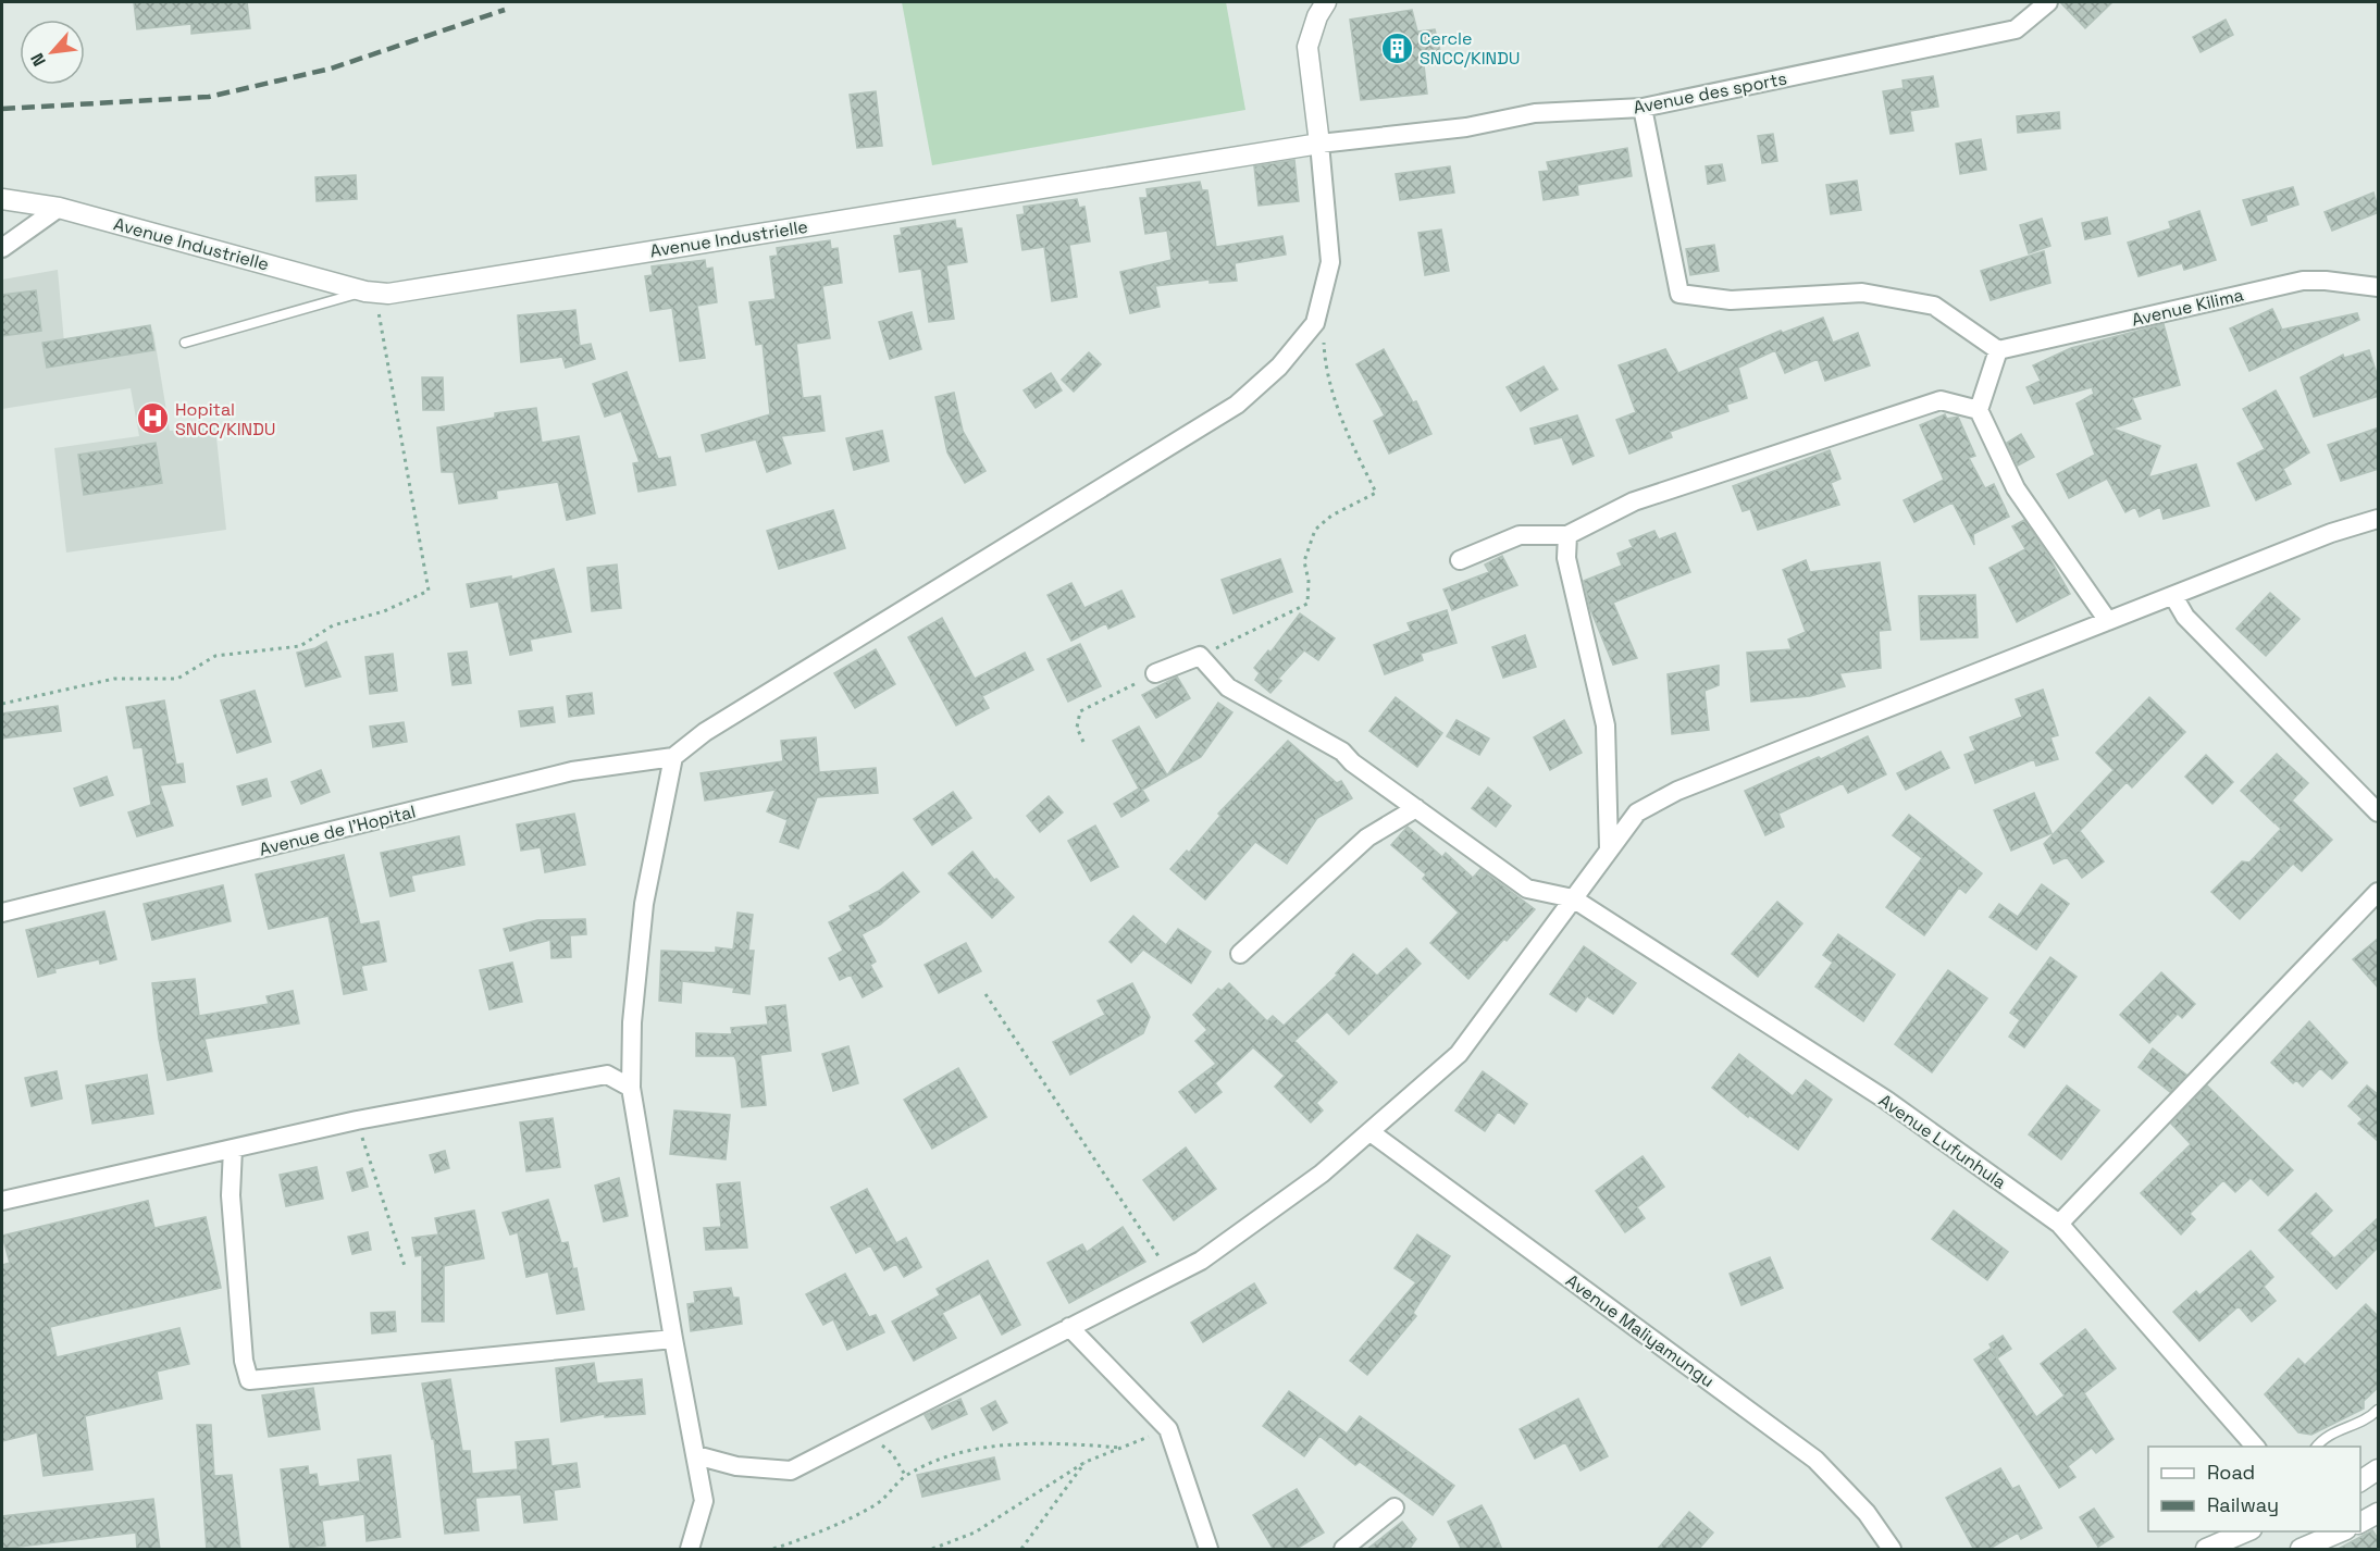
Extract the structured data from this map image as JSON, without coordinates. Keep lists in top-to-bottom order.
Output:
{
  "streets": {
    "street": [
      "Avenue des sports",
      "Avenue Industrielle",
      "Avenue Kilima",
      "Avenue de l'Hopital",
      "Avenue Lufunhula",
      "Avenue Maliyamungu"
    ]
  },
  "crossings": [
    ["Avenue des sports", "Avenue Industrielle"]
  ],
  "places": {
    "building": ["Cercle SNCC/KINDU"],
    "hospital": ["Hopital SNCC/KINDU"]
  },
  "legend": ["Road", "Railway"],
  "north": "bottom left"
}
